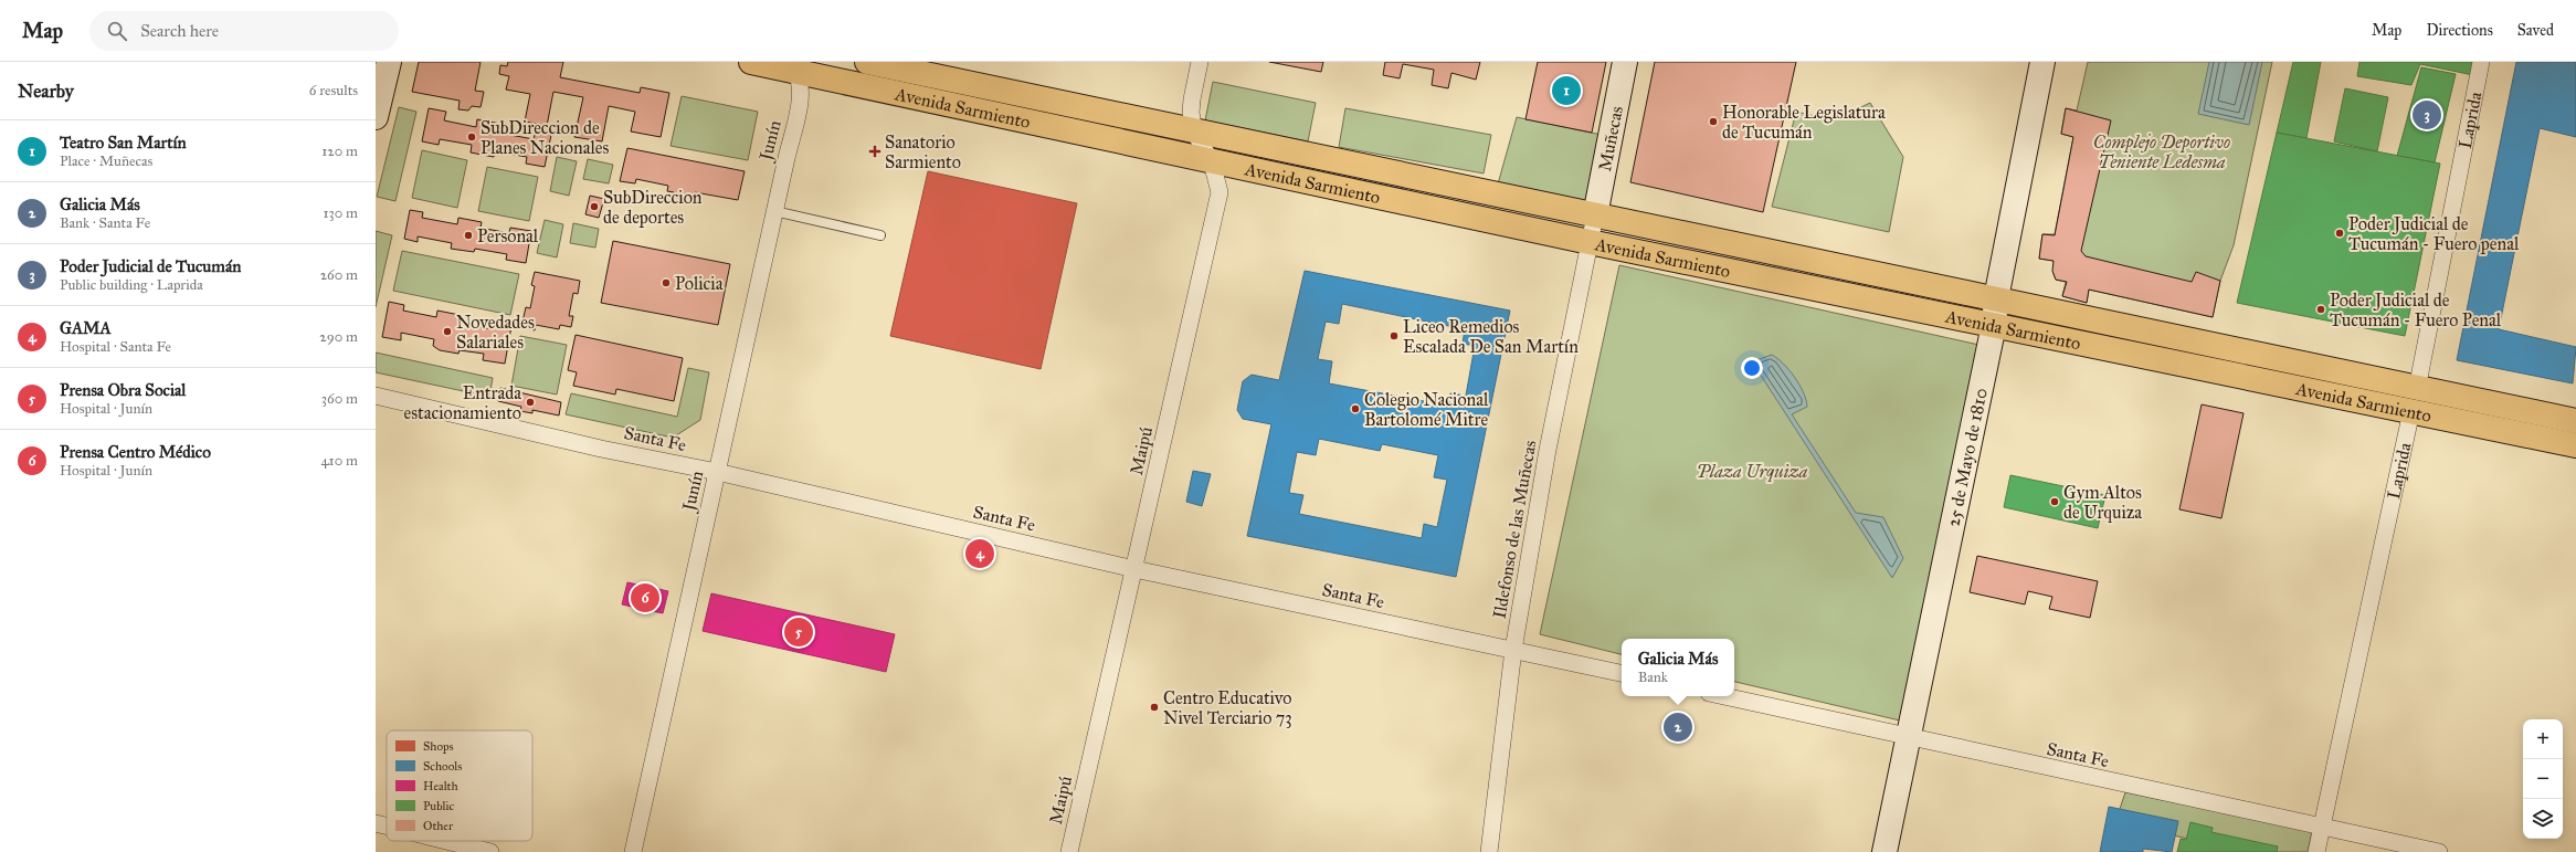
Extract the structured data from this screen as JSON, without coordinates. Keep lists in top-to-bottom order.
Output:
{
  "streets": {
    "main road": ["Avenida Sarmiento"],
    "street": [
      "Laprida",
      "Muñecas",
      "Junín",
      "Santa Fe",
      "Maipú",
      "25 de Mayo de 1810",
      "Ildefonso de las Muñecas"
    ]
  },
  "crossings": [
    ["Avenida Sarmiento", "Laprida"],
    ["Avenida Sarmiento", "Muñecas"],
    ["Avenida Sarmiento", "Junín"],
    ["Avenida Sarmiento", "Maipú"],
    ["Avenida Sarmiento", "25 de Mayo de 1810"],
    ["Avenida Sarmiento", "Ildefonso de las Muñecas"],
    ["Laprida", "Santa Fe"],
    ["Muñecas", "Ildefonso de las Muñecas"],
    ["Junín", "Santa Fe"],
    ["Santa Fe", "Maipú"],
    ["Santa Fe", "25 de Mayo de 1810"],
    ["Santa Fe", "Ildefonso de las Muñecas"]
  ],
  "parks": ["Complejo Deportivo Teniente Ledesma", "Plaza Urquiza"],
  "places": {
    "other": [
      "Honorable Legislatura de Tucumán",
      "SubDireccion de Planes Nacionales",
      "SubDireccion de deportes",
      "Poder Judicial de Tucumán - Fuero penal",
      "Personal",
      "Policia",
      "Poder Judicial de Tucumán - Fuero Penal",
      "Novedades Salariales",
      "Liceo Remedios Escalada De San Martín",
      "Entrada estacionamiento",
      "Colegio Nacional Bartolomé Mitre",
      "Gym Altos de Urquiza",
      "Centro Educativo Nivel Terciario 73"
    ],
    "health": ["Sanatorio Sarmiento"]
  },
  "legend": [
    "Shops",
    "Schools",
    "Health",
    "Public",
    "Other"
  ],
  "page": {
    "header": "Map",
    "search": "Search here",
    "nav": ["Map", "Directions", "Saved"],
    "heading": ["Nearby", "6 results"],
    "pins": [
      "1",
      "3",
      "4",
      "6",
      "5",
      "2"
    ],
    "list": [
      {
        "mark": "1",
        "name": "Teatro San Martín",
        "note": "Place · Muñecas",
        "value": "120 m"
      },
      {
        "mark": "2",
        "name": "Galicia Más",
        "note": "Bank · Santa Fe",
        "value": "130 m"
      },
      {
        "mark": "3",
        "name": "Poder Judicial de Tucumán",
        "note": "Public building · Laprida",
        "value": "260 m"
      },
      {
        "mark": "4",
        "name": "GAMA",
        "note": "Hospital · Santa Fe",
        "value": "290 m"
      },
      {
        "mark": "5",
        "name": "Prensa Obra Social",
        "note": "Hospital · Junín",
        "value": "360 m"
      },
      {
        "mark": "6",
        "name": "Prensa Centro Médico",
        "note": "Hospital · Junín",
        "value": "410 m"
      }
    ],
    "popup": ["Galicia Más", "Bank"],
    "map_buttons": ["+", "−"]
  }
}
